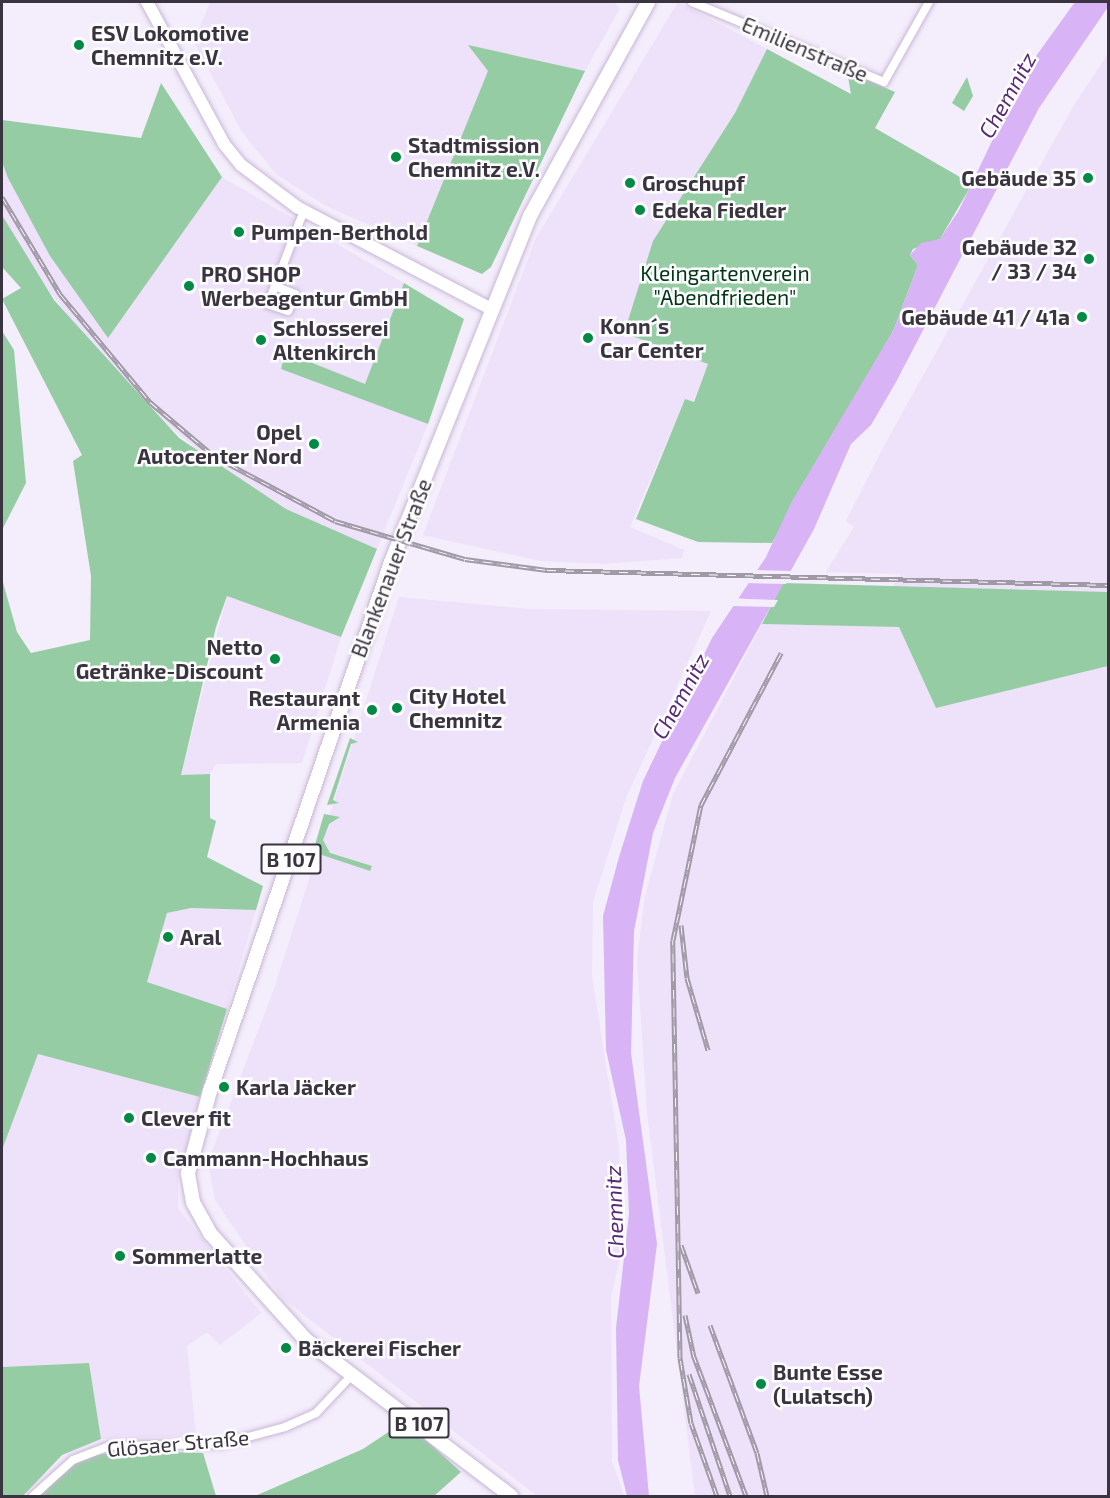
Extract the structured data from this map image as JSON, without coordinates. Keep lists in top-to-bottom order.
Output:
{
  "streets": {
    "main road": ["Blankenauer Straße", "B 107"],
    "street": ["Emilienstraße", "Glösaer Straße"]
  },
  "crossings": [
    ["Blankenauer Straße", "B 107"],
    ["Blankenauer Straße", "Glösaer Straße"],
    ["B 107", "Glösaer Straße"]
  ],
  "water": ["Chemnitz"],
  "parks": ["Kleingartenverein \"Abendfrieden\""],
  "places": [
    "ESV Lokomotive Chemnitz e.V.",
    "Stadtmission Chemnitz e.V.",
    "Gebäude 35",
    "Groschupf",
    "Edeka Fiedler",
    "Pumpen-Berthold",
    "Gebäude 32 / 33 / 34",
    "PRO SHOP Werbeagentur GmbH",
    "Gebäude 41 / 41a",
    "Konn´s Car Center",
    "Schlosserei Altenkirch",
    "Opel Autocenter Nord",
    "Netto Getränke-Discount",
    "City Hotel Chemnitz",
    "Restaurant Armenia",
    "Aral",
    "Karla Jäcker",
    "Clever fit",
    "Cammann-Hochhaus",
    "Sommerlatte",
    "Bäckerei Fischer",
    "Bunte Esse (Lulatsch)"
  ]
}
